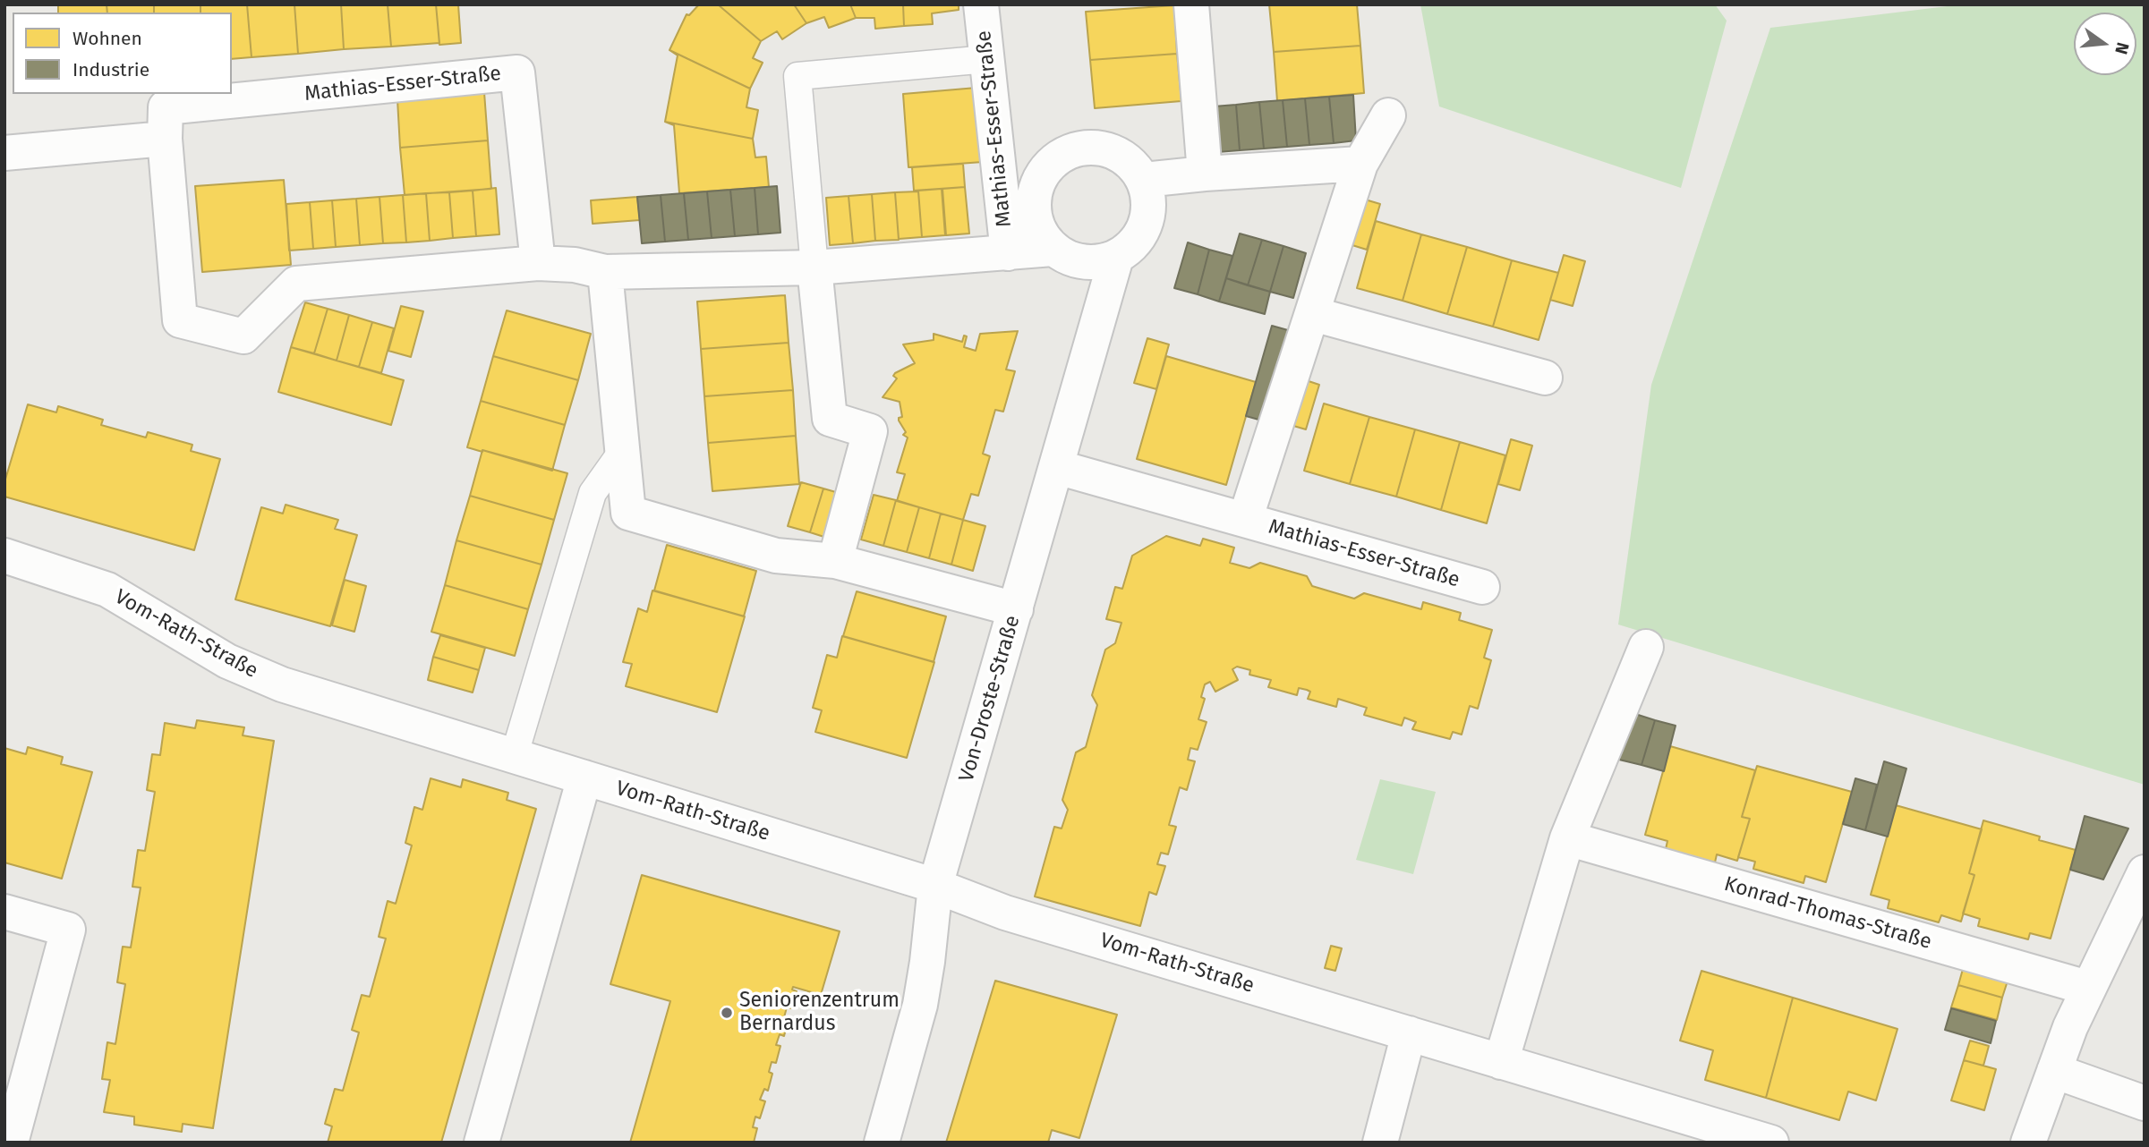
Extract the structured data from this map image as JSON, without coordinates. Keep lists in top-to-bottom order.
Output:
{
  "streets": {
    "street": [
      "Mathias-Esser-Straße",
      "Vom-Rath-Straße",
      "Von-Droste-Straße",
      "Konrad-Thomas-Straße"
    ]
  },
  "crossings": [
    ["Mathias-Esser-Straße", "Von-Droste-Straße"],
    ["Vom-Rath-Straße", "Von-Droste-Straße"]
  ],
  "places": ["Seniorenzentrum Bernardus"],
  "legend": ["Wohnen", "Industrie"],
  "north": "right"
}
